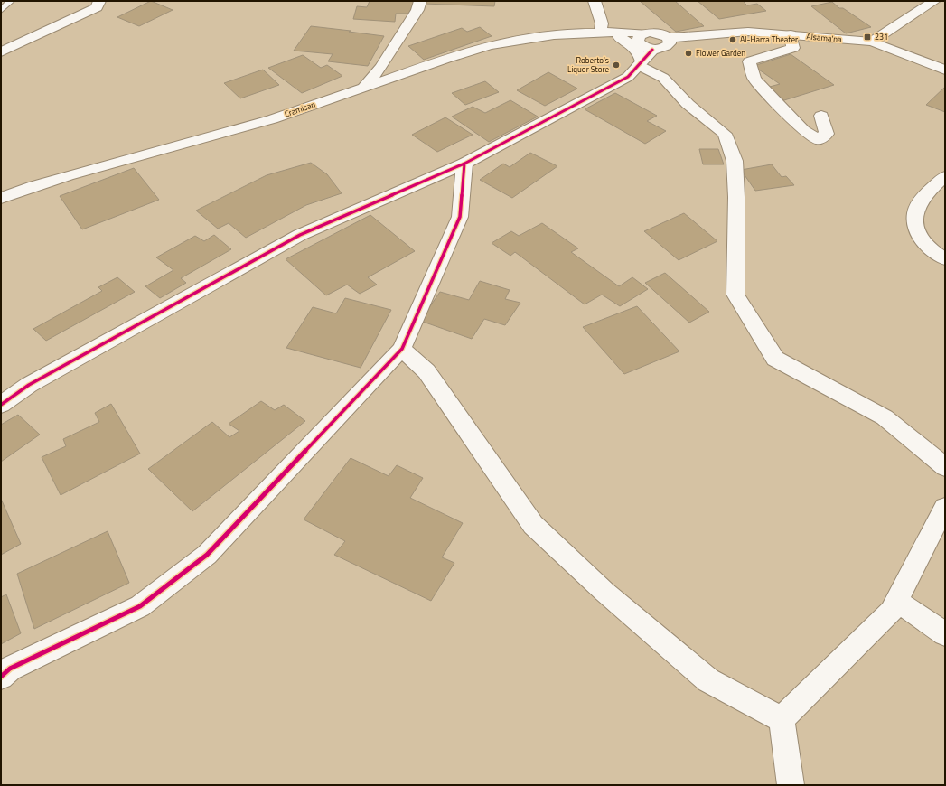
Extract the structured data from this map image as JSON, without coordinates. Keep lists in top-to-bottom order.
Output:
{
  "streets": {
    "street": ["Alsama'na", "Cramisan"]
  },
  "places": {
    "transit": ["231"],
    "other": ["Al-Harra Theater", "Flower Garden", "Roberto's Liquor Store"]
  }
}
